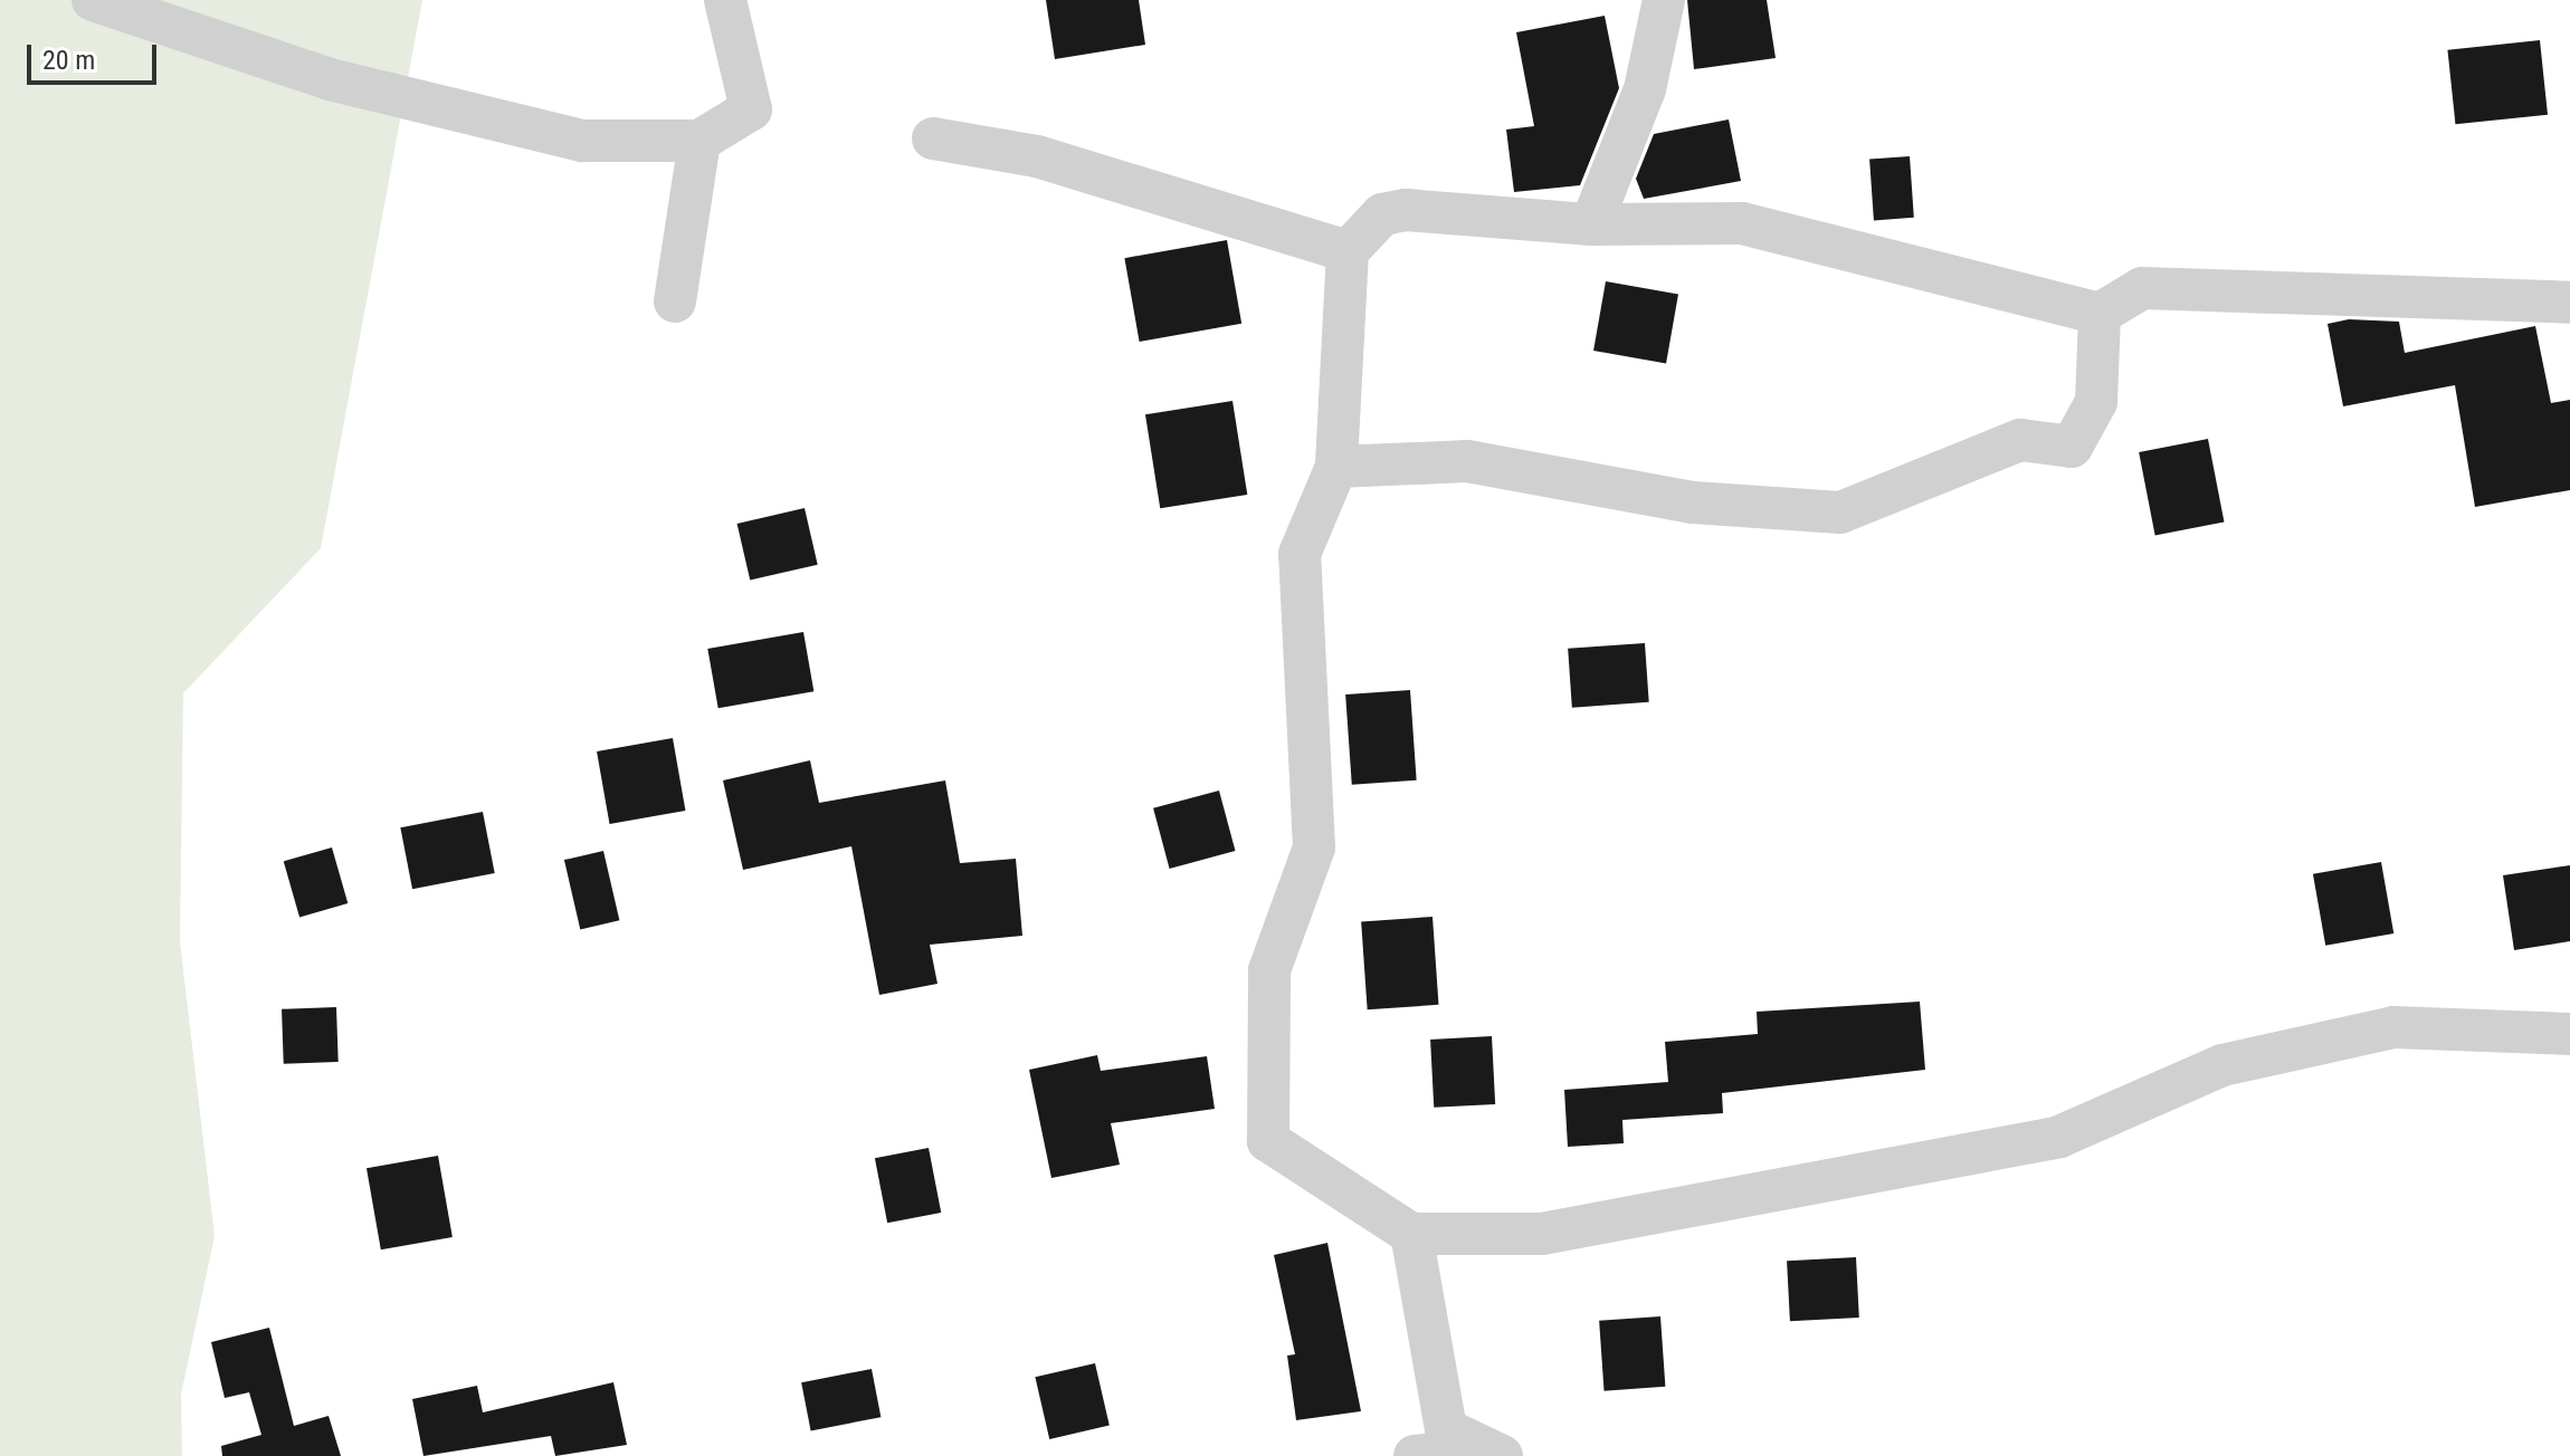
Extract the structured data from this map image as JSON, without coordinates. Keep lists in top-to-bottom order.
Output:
{
  "scale_bar": "20 m"
}
